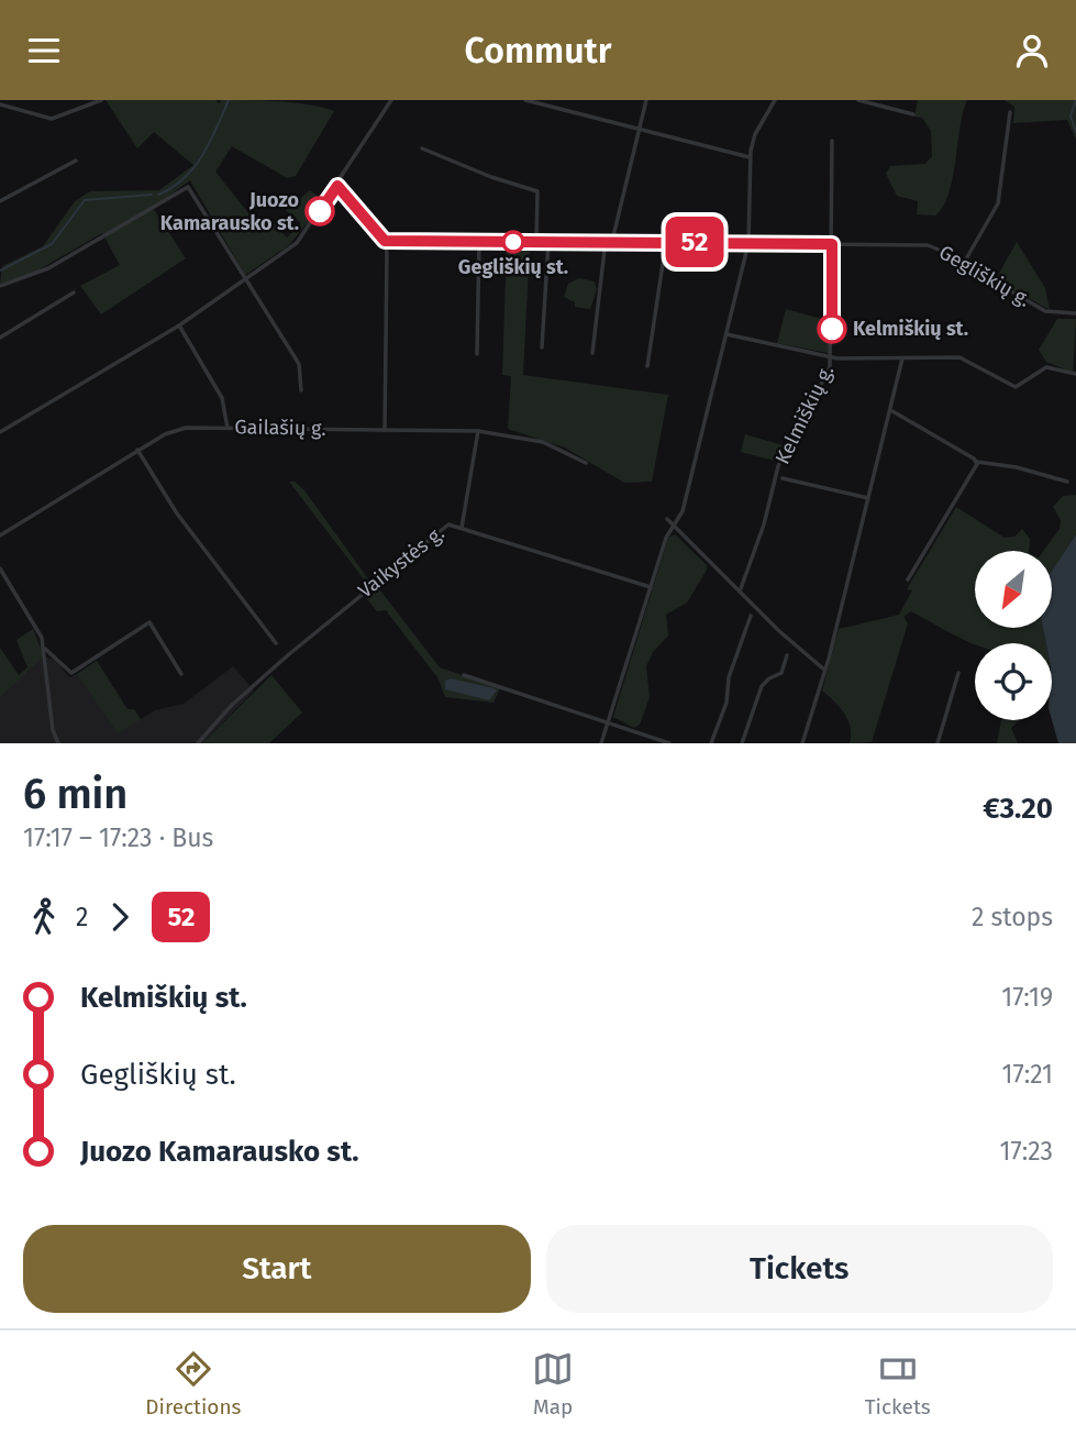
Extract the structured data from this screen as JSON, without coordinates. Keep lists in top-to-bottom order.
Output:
{
  "streets": {
    "street": [
      "Gegliškių g.",
      "Kelmiškių g.",
      "Gailašių g.",
      "Vaikystės g."
    ]
  },
  "crossings": [
    ["Gegliškių g.", "Kelmiškių g."]
  ],
  "places": ["Juozo Kamarausko st.", "Gegliškių st.", "Kelmiškių st."],
  "lines": ["bus line 52"],
  "north": "bottom left",
  "page": {
    "header": "Commutr",
    "on_map": "52",
    "heading": ["6 min", "17:17 – 17:23 · Bus", "€3.20"],
    "legs": ["2", "52", "2 stops"],
    "list": [
      {
        "name": "Kelmiškių st.",
        "value": "17:19"
      },
      {
        "name": "Gegliškių st.",
        "value": "17:21"
      },
      {
        "name": "Juozo Kamarausko st.",
        "value": "17:23"
      }
    ],
    "buttons": ["Start", "Tickets"],
    "tabs": ["Directions", "Map", "Tickets"]
  }
}
